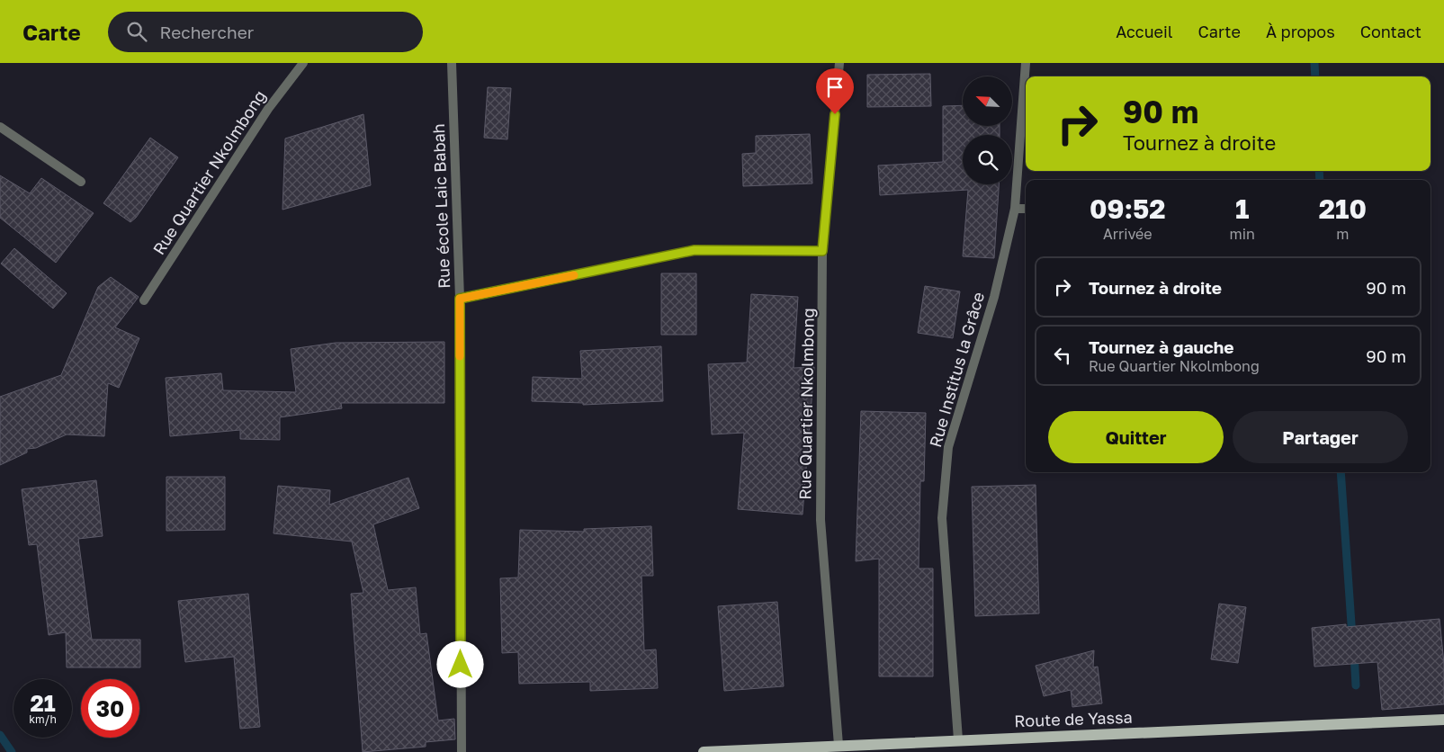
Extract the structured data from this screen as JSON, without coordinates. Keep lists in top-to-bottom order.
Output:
{
  "streets": {
    "main road": ["Route de Yassa"],
    "street": ["Rue Quartier Nkolmbong", "Rue école Laic Babah", "Rue Institus la Grâce"]
  },
  "crossings": [
    ["Rue Quartier Nkolmbong", "Route de Yassa"],
    ["Rue Institus la Grâce", "Route de Yassa"]
  ],
  "north": "top left",
  "page": {
    "header": "Carte",
    "search": "Rechercher",
    "nav": [
      "Accueil",
      "Carte",
      "À propos",
      "Contact"
    ],
    "turn": ["90 m", "Tournez à droite"],
    "eta": [
      "09:52",
      "Arrivée",
      "1",
      "min",
      "210",
      "m"
    ],
    "list": [
      {
        "name": "Tournez à droite",
        "value": "90 m"
      },
      {
        "name": "Tournez à gauche",
        "note": "Rue Quartier Nkolmbong",
        "value": "90 m"
      }
    ],
    "buttons": ["Quitter", "Partager"],
    "speed": "21 km/h",
    "limit": "30"
  }
}
